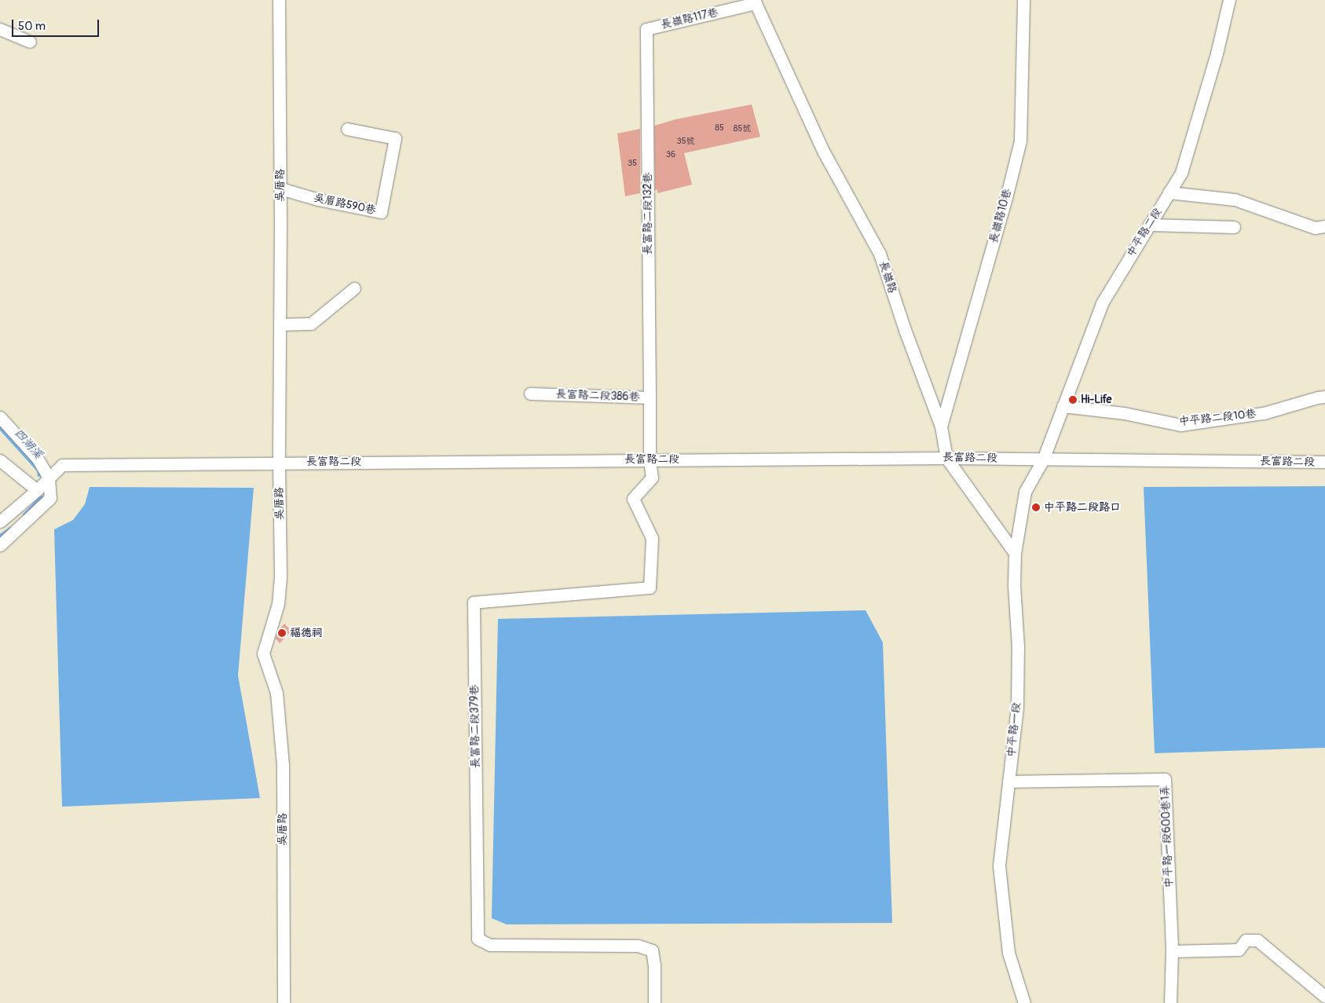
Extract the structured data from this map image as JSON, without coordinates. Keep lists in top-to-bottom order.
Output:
{
  "streets": {
    "street": [
      "長嶺路117巷",
      "吳厝路",
      "吳眉路590巷",
      "長富路二段132巷",
      "長嶺路10巷",
      "中平路二段",
      "長嶺路",
      "長富路二段386巷",
      "中平路二段10巷",
      "長富路二段",
      "長富路二段379巷",
      "中平路一段",
      "中平路一段600巷1弄"
    ]
  },
  "crossings": [
    ["長嶺路117巷", "長富路二段132巷"],
    ["長嶺路117巷", "長嶺路"],
    ["吳厝路", "吳眉路590巷"],
    ["吳厝路", "長富路二段"],
    ["長富路二段132巷", "長富路二段386巷"],
    ["長嶺路10巷", "長嶺路"],
    ["中平路二段", "中平路二段10巷"],
    ["中平路二段", "長富路二段"],
    ["中平路二段", "中平路一段"],
    ["長嶺路", "長富路二段"],
    ["長嶺路", "中平路一段"],
    ["長富路二段386巷", "長富路二段"],
    ["長富路二段386巷", "長富路二段379巷"],
    ["長富路二段", "長富路二段379巷"],
    ["長富路二段", "中平路一段"],
    ["中平路一段", "中平路一段600巷1弄"]
  ],
  "water": ["四湖溪"],
  "places": ["Hi-Life", "中平路二段路口", "福德祠"],
  "house_numbers": [
    "85",
    "85號",
    "35號",
    "36",
    "35"
  ],
  "scale_bar": "50 m"
}
